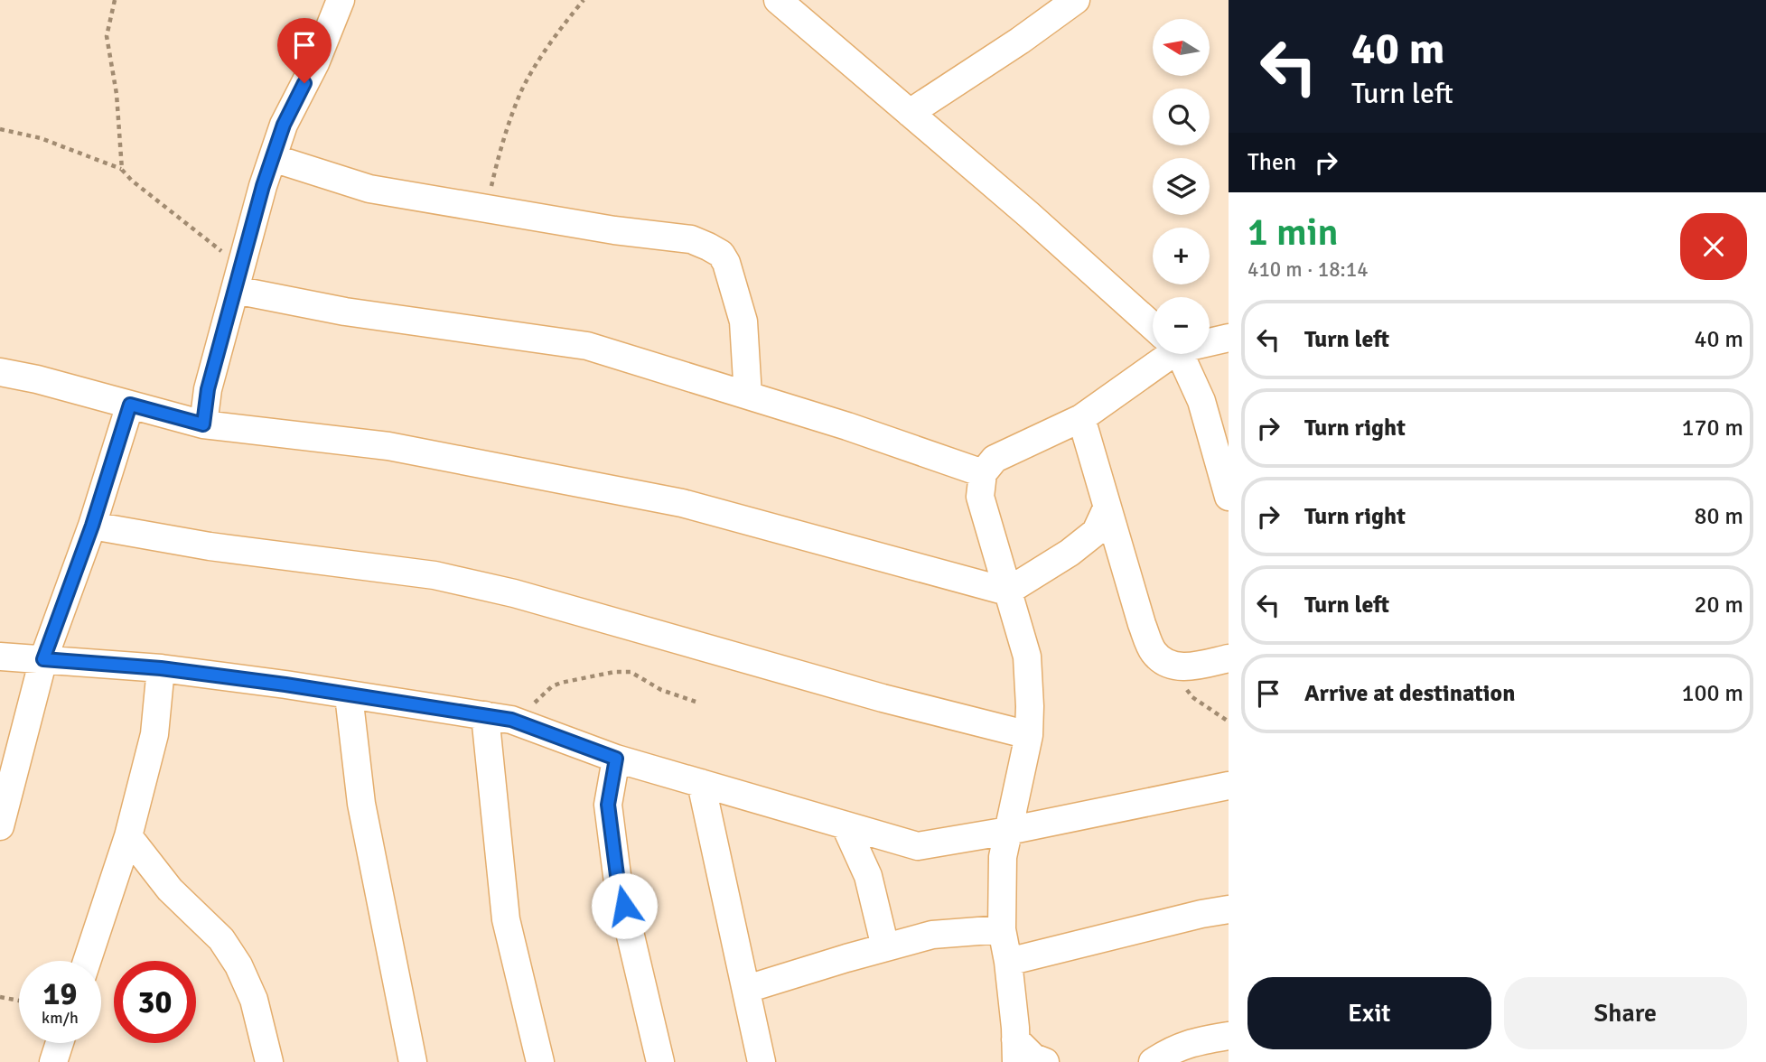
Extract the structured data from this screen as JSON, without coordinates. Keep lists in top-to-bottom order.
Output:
{
  "north": "left",
  "page": {
    "turn": ["40 m", "Turn left"],
    "map_buttons": ["+", "−"],
    "then": "Then",
    "heading": ["1 min", "410 m · 18:14"],
    "list": [
      {
        "name": "Turn left",
        "value": "40 m"
      },
      {
        "name": "Turn right",
        "value": "170 m"
      },
      {
        "name": "Turn right",
        "value": "80 m"
      },
      {
        "name": "Turn left",
        "value": "20 m"
      },
      {
        "name": "Arrive at destination",
        "value": "100 m"
      }
    ],
    "speed": "19 km/h",
    "limit": "30",
    "buttons": ["Exit", "Share"]
  }
}
